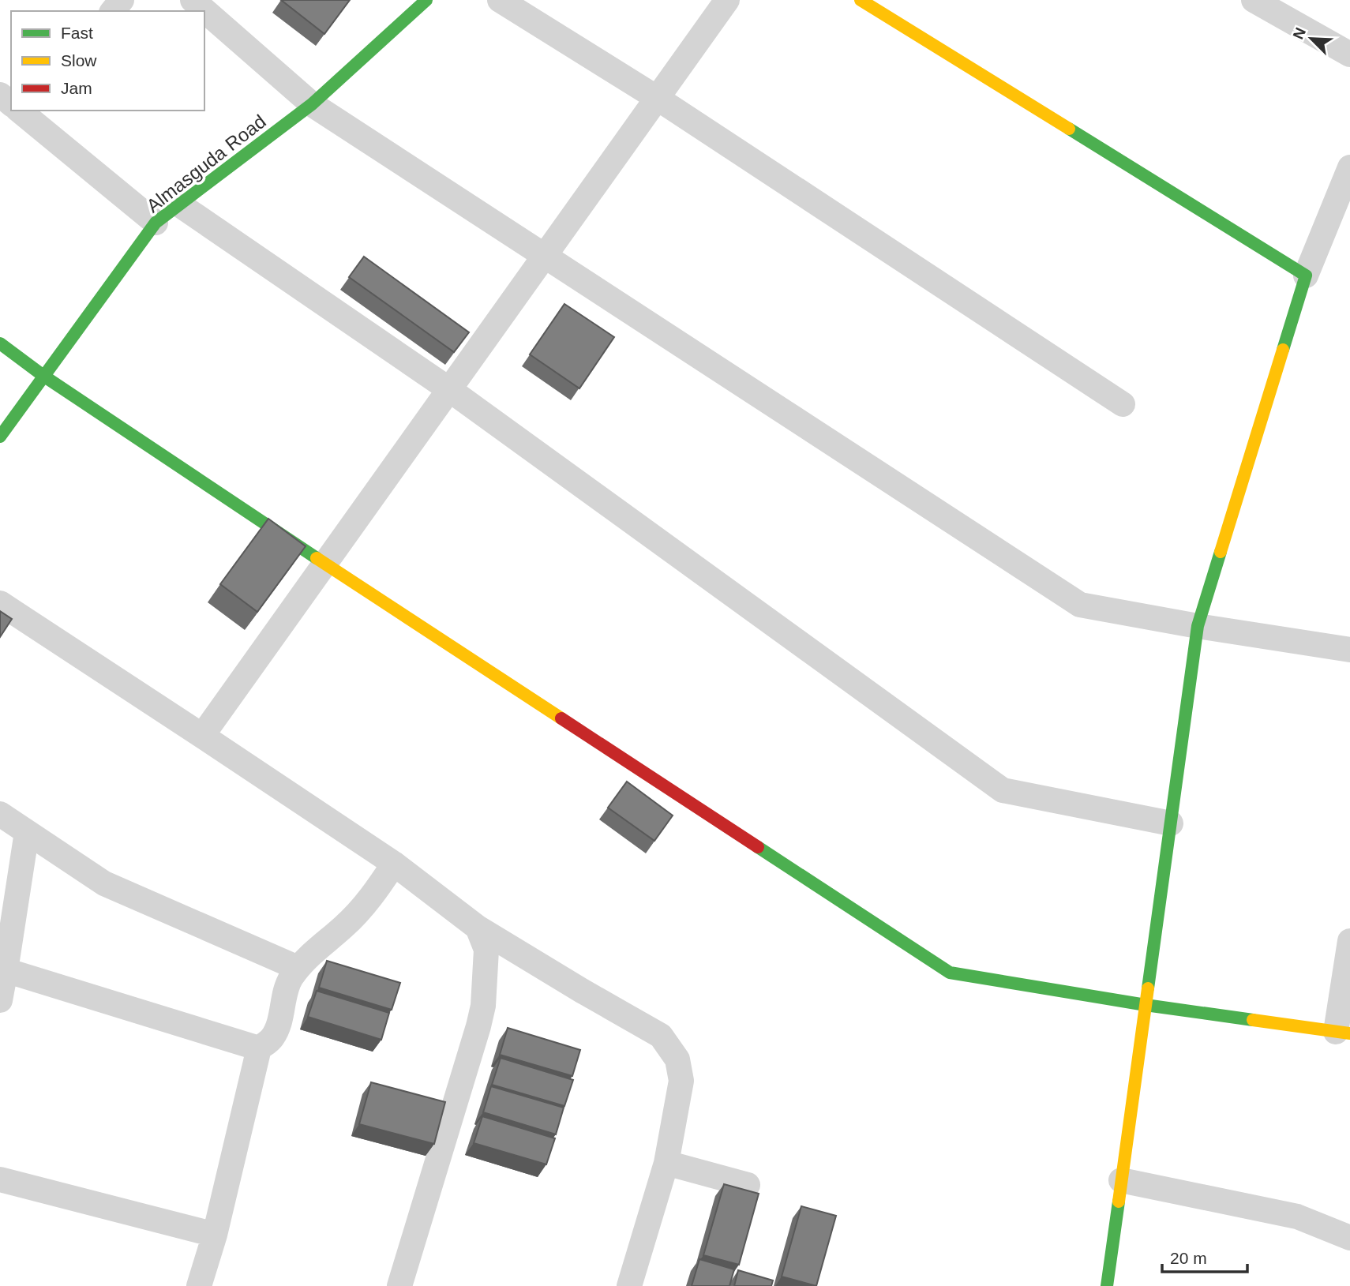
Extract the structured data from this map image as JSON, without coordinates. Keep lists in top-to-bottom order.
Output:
{
  "streets": {
    "street": ["Almasguda Road"]
  },
  "legend": ["Fast", "Slow", "Jam"],
  "scale_bar": "20 m",
  "north": "top left"
}
